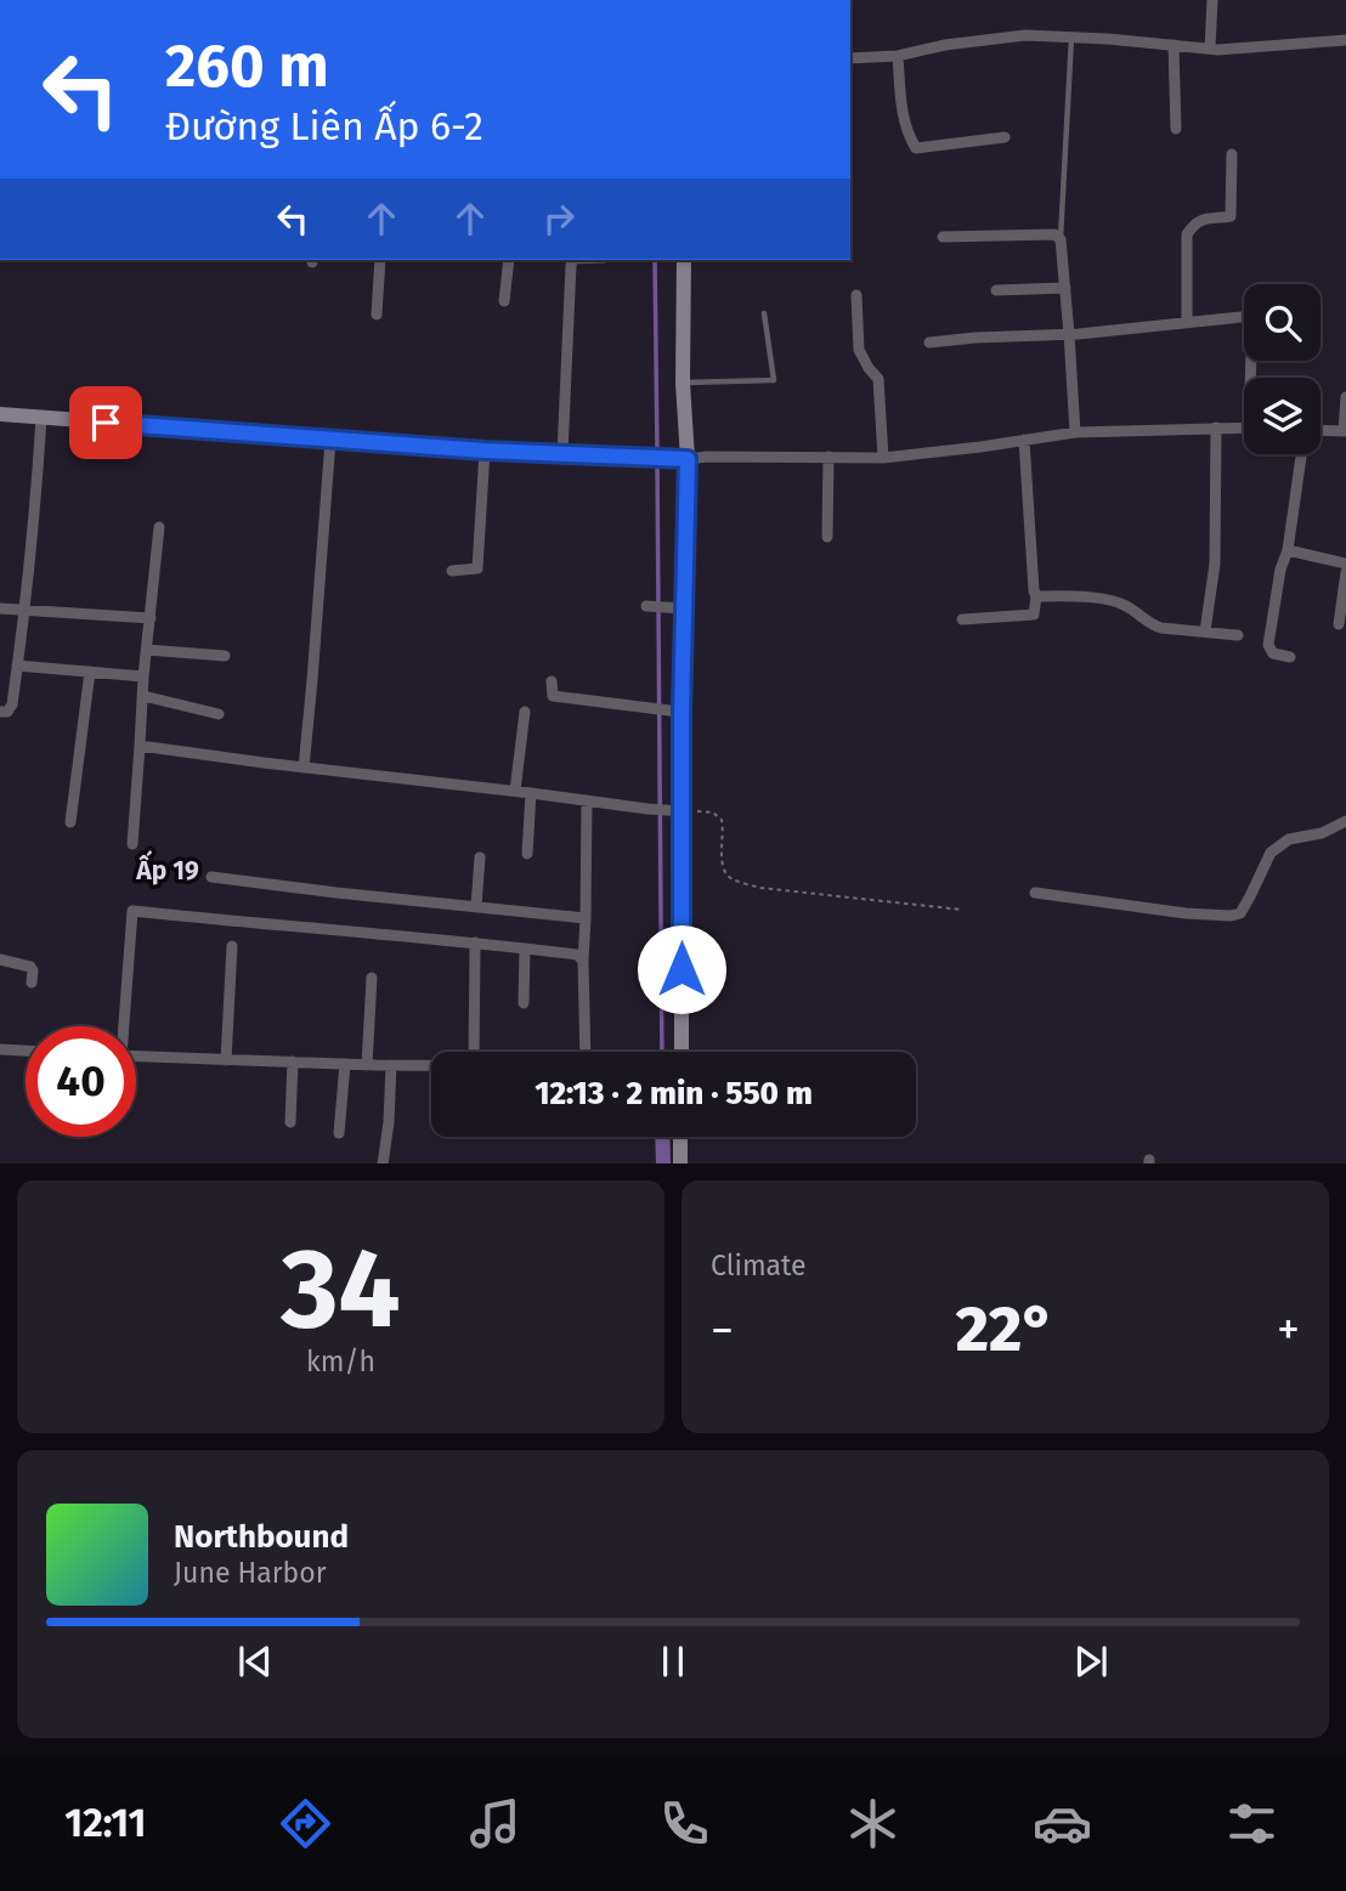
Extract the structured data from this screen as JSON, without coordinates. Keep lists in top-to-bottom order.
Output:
{
  "districts": ["Ấp 19"],
  "page": {
    "turn": ["260 m", "Đường Liên Ấp 6-2"],
    "limit": "40",
    "trip": "12:13 · 2 min · 550 m",
    "tile": [
      ["34", "km/h"],
      "Climate"
    ],
    "heat": ["−", "22°", "+"],
    "song": ["Northbound", "June Harbor"],
    "tabs": "12:11"
  }
}
